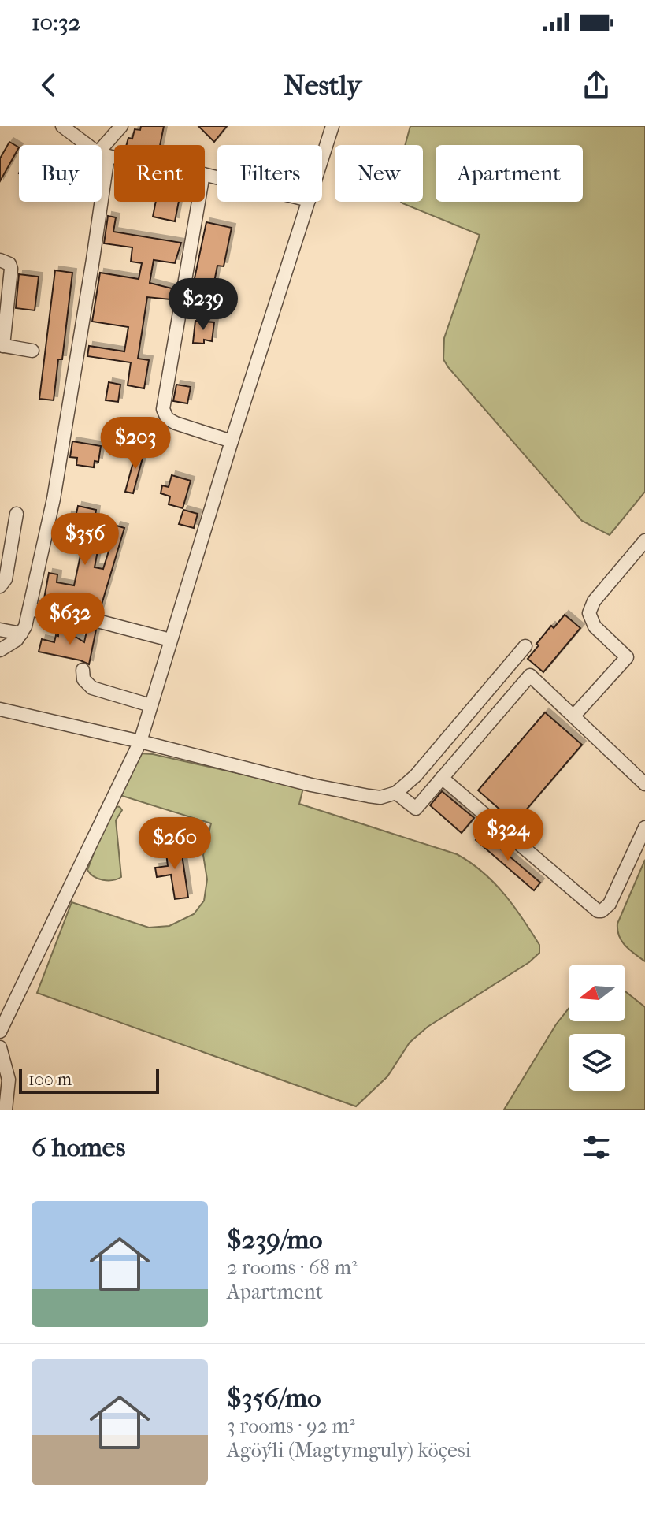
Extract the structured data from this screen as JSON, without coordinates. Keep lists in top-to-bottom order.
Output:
{
  "scale_bar": "100 m",
  "north": "left",
  "page": {
    "status": "10:32",
    "header": "Nestly",
    "chip": [
      "Buy",
      "Rent",
      "Filters",
      "New",
      "Apartment"
    ],
    "price": [
      "$239",
      "$203",
      "$356",
      "$632",
      "$324",
      "$260"
    ],
    "scale": "100 m",
    "heading": "6 homes",
    "list": [
      {
        "name": "$239/mo",
        "note": "2 rooms · 68 m² · Apartment"
      },
      {
        "name": "$356/mo",
        "note": "3 rooms · 92 m² · Agöýli (Magtymguly) köçesi"
      }
    ]
  }
}
